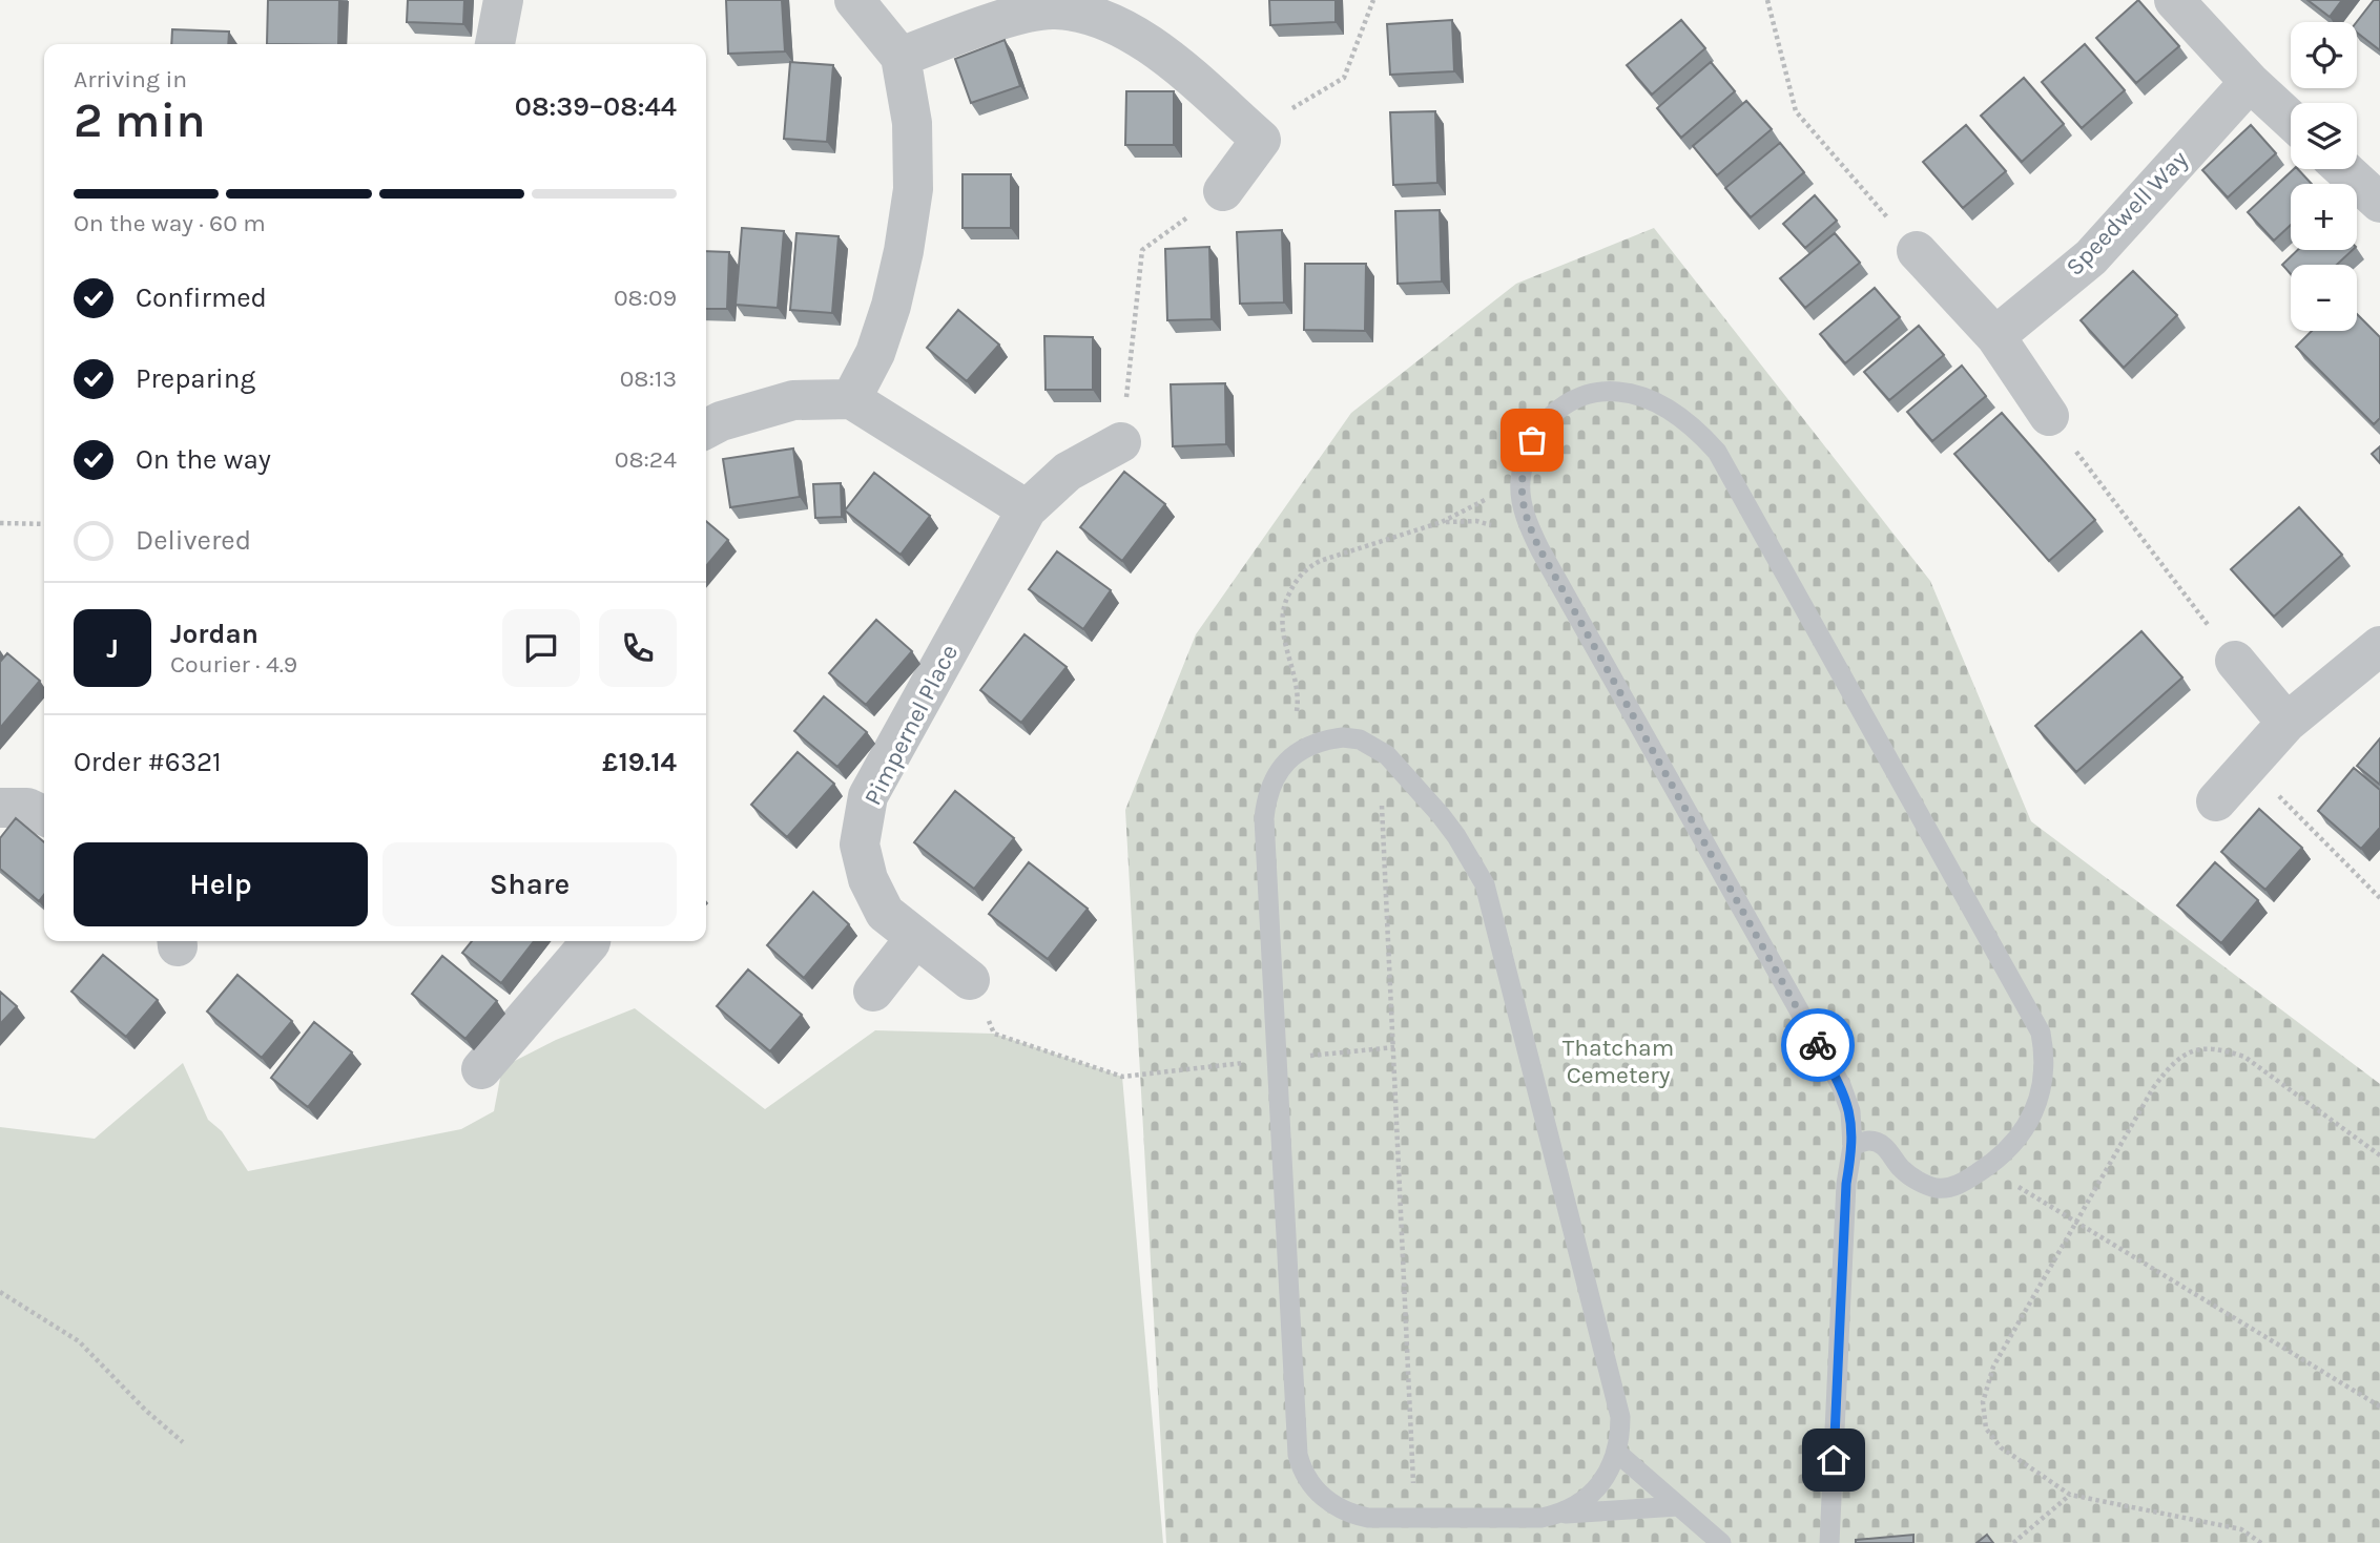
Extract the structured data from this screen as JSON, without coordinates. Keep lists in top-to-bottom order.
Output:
{
  "streets": {
    "street": ["Speedwell Way", "Pimpernel Place"]
  },
  "parks": ["Thatcham Cemetery"],
  "page": {
    "map_buttons": ["+", "−"],
    "heading": ["2 min", "Arriving in", "08:39–08:44"],
    "panel": [
      "Jordan",
      "Courier · 4.9",
      "Order #6321",
      "£19.14"
    ],
    "bar": "On the way · 60 m",
    "list": [
      ["Confirmed", "08:09"],
      ["Preparing", "08:13"],
      ["On the way", "08:24"],
      "Delivered"
    ],
    "round": "J",
    "buttons": ["Help", "Share"]
  }
}
